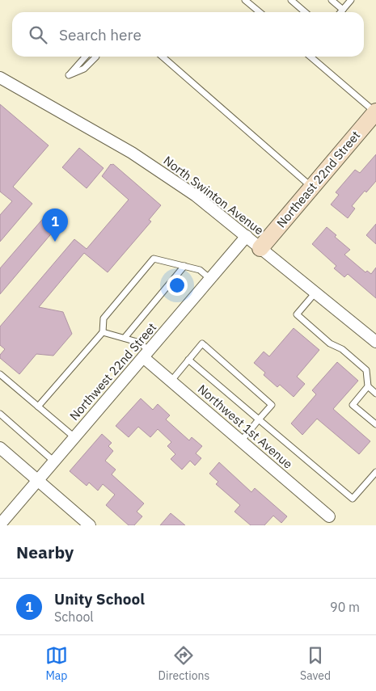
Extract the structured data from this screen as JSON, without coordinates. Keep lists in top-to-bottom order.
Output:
{
  "streets": {
    "street": [
      "Northeast 22nd Street",
      "North Swinton Avenue",
      "Northwest 22nd Street",
      "Northwest 1st Avenue"
    ]
  },
  "crossings": [
    ["Northeast 22nd Street", "North Swinton Avenue"],
    ["North Swinton Avenue", "Northwest 22nd Street"],
    ["Northwest 22nd Street", "Northwest 1st Avenue"]
  ],
  "page": {
    "search": "Search here",
    "pins": "1",
    "heading": "Nearby",
    "list": [
      {
        "mark": "1",
        "name": "Unity School",
        "note": "School",
        "value": "90 m"
      }
    ],
    "nav": ["Map", "Directions", "Saved"]
  }
}
